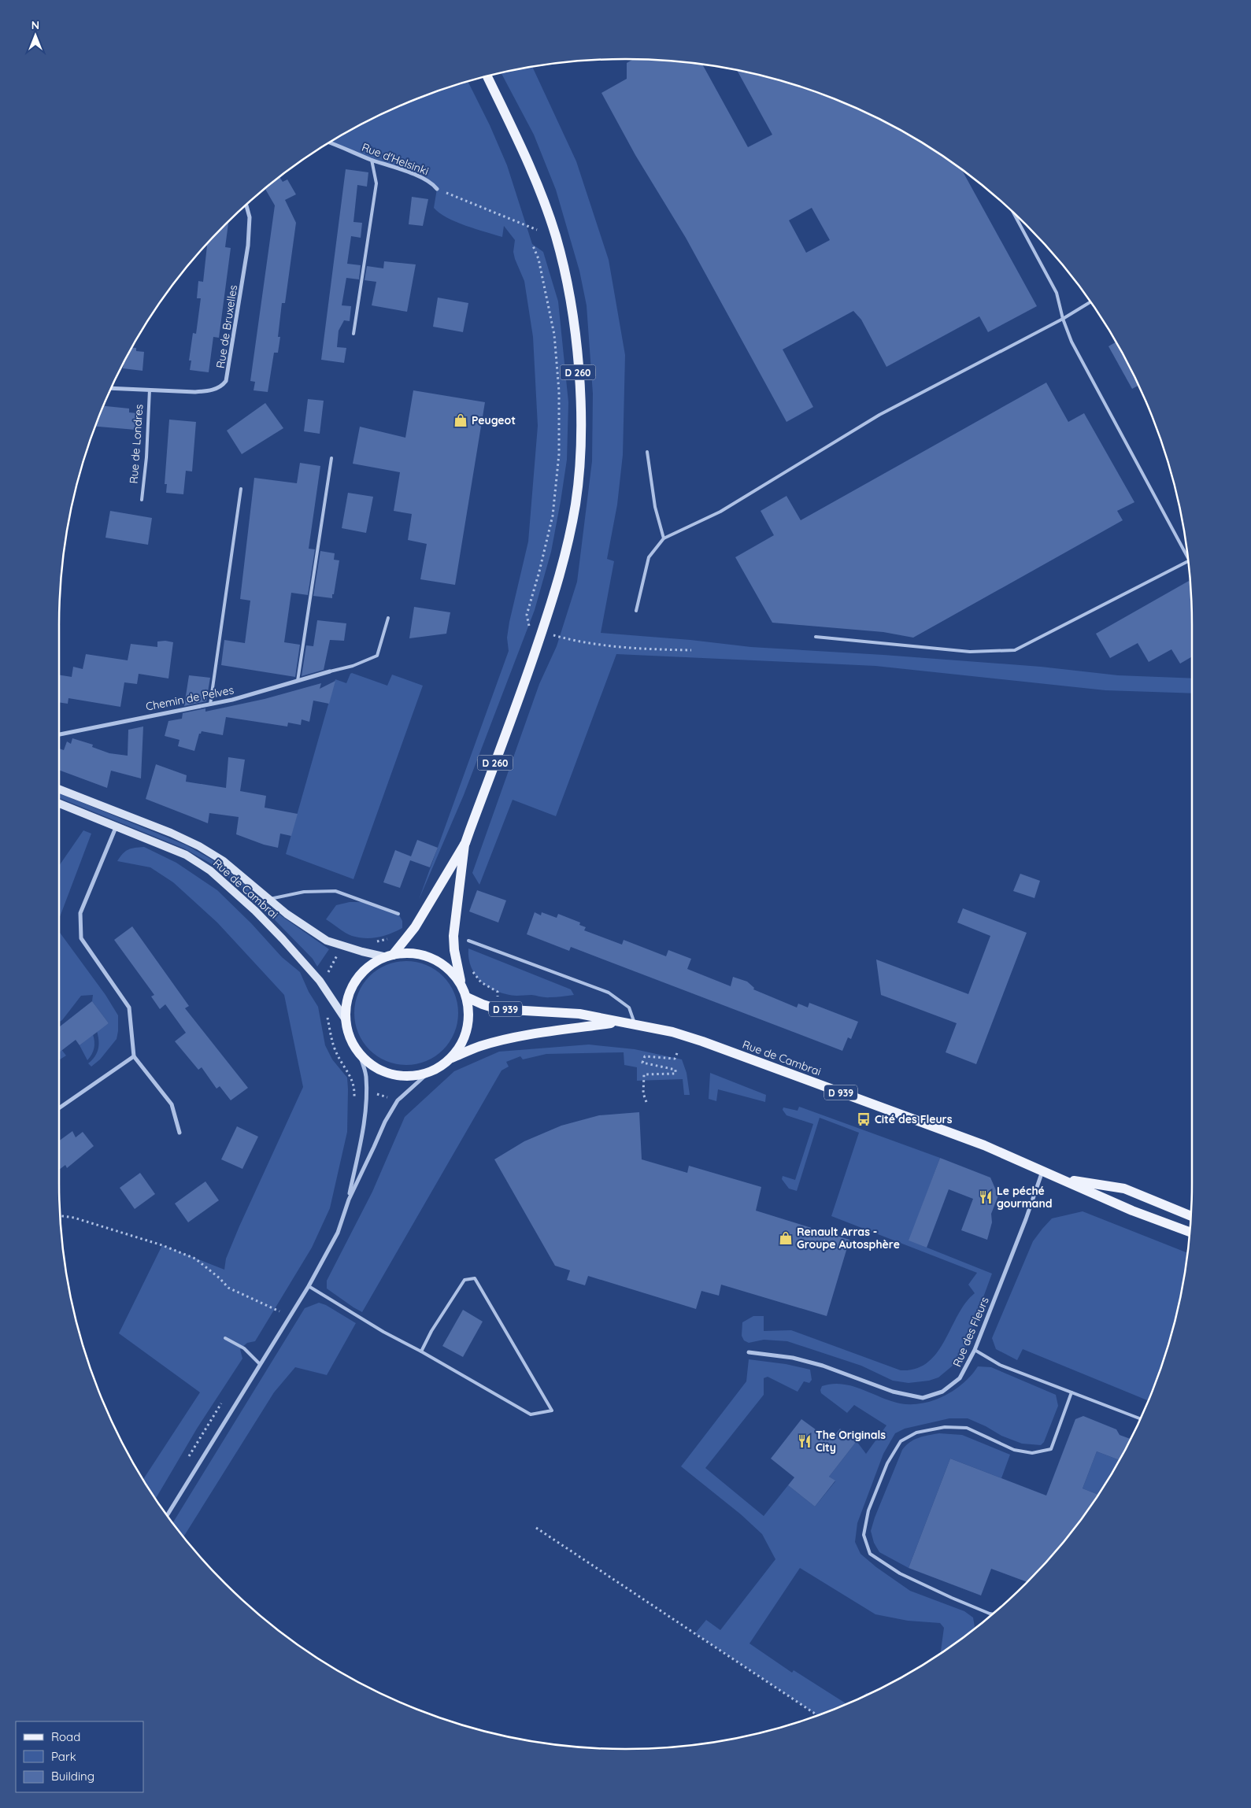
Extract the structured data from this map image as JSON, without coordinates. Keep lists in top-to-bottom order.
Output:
{
  "streets": {
    "main road": ["D 260", "Rue de Cambrai", "D 939"],
    "street": [
      "Rue d'Helsinki",
      "Rue de Bruxelles",
      "Chemin de Pelves",
      "Rue des Fleurs"
    ],
    "lane": ["Rue de Londres"]
  },
  "crossings": [
    ["Rue de Bruxelles", "Rue de Londres"],
    ["D 260", "Rue de Cambrai"],
    ["Rue de Cambrai", "D 939"],
    ["Rue de Cambrai", "Rue des Fleurs"],
    ["D 939", "Rue des Fleurs"]
  ],
  "places": {
    "shop": ["Peugeot", "Renault Arras - Groupe Autosphère"],
    "bus stop": ["Cité des Fleurs"],
    "restaurant": ["Le péché gourmand", "The Originals City"]
  },
  "legend": ["Road", "Park", "Building"],
  "north": "top"
}
